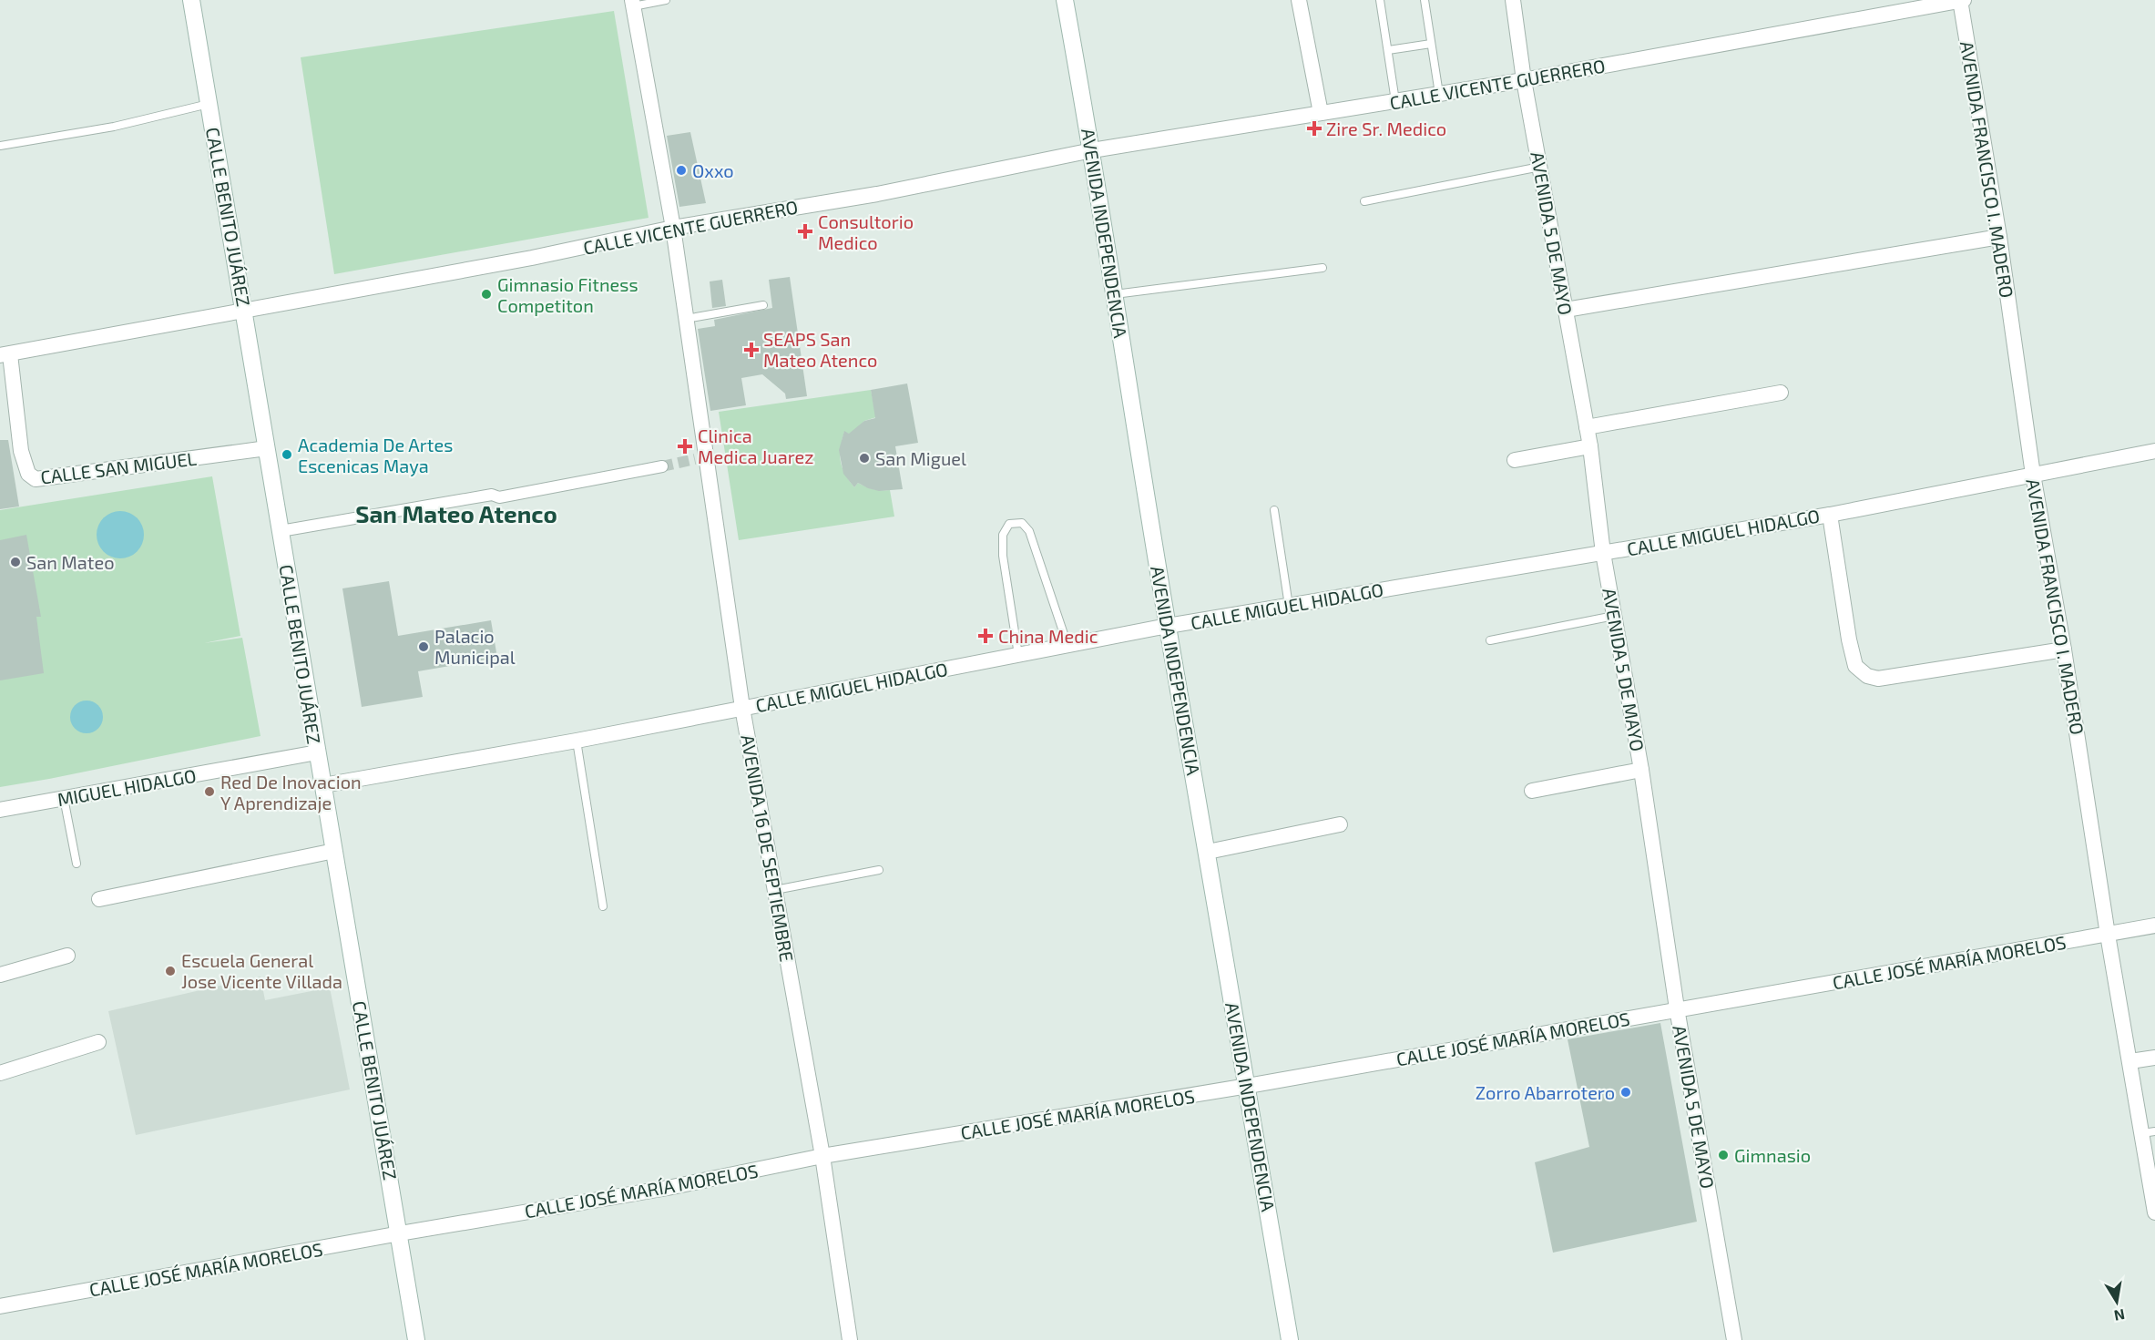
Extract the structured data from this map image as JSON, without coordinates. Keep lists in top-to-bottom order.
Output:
{
  "streets": {
    "main road": ["CALLE BENITO JUÁREZ", "AVENIDA INDEPENDENCIA"],
    "street": [
      "CALLE VICENTE GUERRERO",
      "AVENIDA FRANCISCO I. MADERO",
      "AVENIDA 5 DE MAYO",
      "CALLE SAN MIGUEL",
      "CALLE MIGUEL HIDALGO",
      "MIGUEL HIDALGO",
      "AVENIDA 16 DE SEPTIEMBRE",
      "CALLE JOSÉ MARÍA MORELOS"
    ]
  },
  "crossings": [
    ["CALLE VICENTE GUERRERO", "AVENIDA FRANCISCO I. MADERO"],
    ["CALLE VICENTE GUERRERO", "CALLE BENITO JUÁREZ"],
    ["CALLE VICENTE GUERRERO", "AVENIDA INDEPENDENCIA"],
    ["CALLE VICENTE GUERRERO", "AVENIDA 5 DE MAYO"],
    ["CALLE VICENTE GUERRERO", "CALLE SAN MIGUEL"],
    ["CALLE VICENTE GUERRERO", "AVENIDA 16 DE SEPTIEMBRE"],
    ["AVENIDA FRANCISCO I. MADERO", "CALLE MIGUEL HIDALGO"],
    ["AVENIDA FRANCISCO I. MADERO", "CALLE JOSÉ MARÍA MORELOS"],
    ["CALLE BENITO JUÁREZ", "CALLE SAN MIGUEL"],
    ["CALLE BENITO JUÁREZ", "CALLE MIGUEL HIDALGO"],
    ["CALLE BENITO JUÁREZ", "MIGUEL HIDALGO"],
    ["CALLE BENITO JUÁREZ", "CALLE JOSÉ MARÍA MORELOS"],
    ["AVENIDA INDEPENDENCIA", "CALLE MIGUEL HIDALGO"],
    ["AVENIDA INDEPENDENCIA", "CALLE JOSÉ MARÍA MORELOS"],
    ["AVENIDA 5 DE MAYO", "CALLE MIGUEL HIDALGO"],
    ["AVENIDA 5 DE MAYO", "CALLE JOSÉ MARÍA MORELOS"],
    ["CALLE MIGUEL HIDALGO", "AVENIDA 16 DE SEPTIEMBRE"],
    ["AVENIDA 16 DE SEPTIEMBRE", "CALLE JOSÉ MARÍA MORELOS"]
  ],
  "districts": ["San Mateo Atenco"],
  "places": {
    "health": [
      "Zire Sr. Medico",
      "Consultorio Medico",
      "SEAPS San Mateo Atenco",
      "Clinica Medica Juarez",
      "China Medic"
    ],
    "other": [
      "Oxxo",
      "Gimnasio Fitness Competiton",
      "Academia De Artes Escenicas Maya",
      "San Miguel",
      "San Mateo",
      "Palacio Municipal",
      "Red De Inovacion Y Aprendizaje",
      "Escuela General Jose Vicente Villada",
      "Zorro Abarrotero",
      "Gimnasio"
    ]
  },
  "north": "bottom"
}
